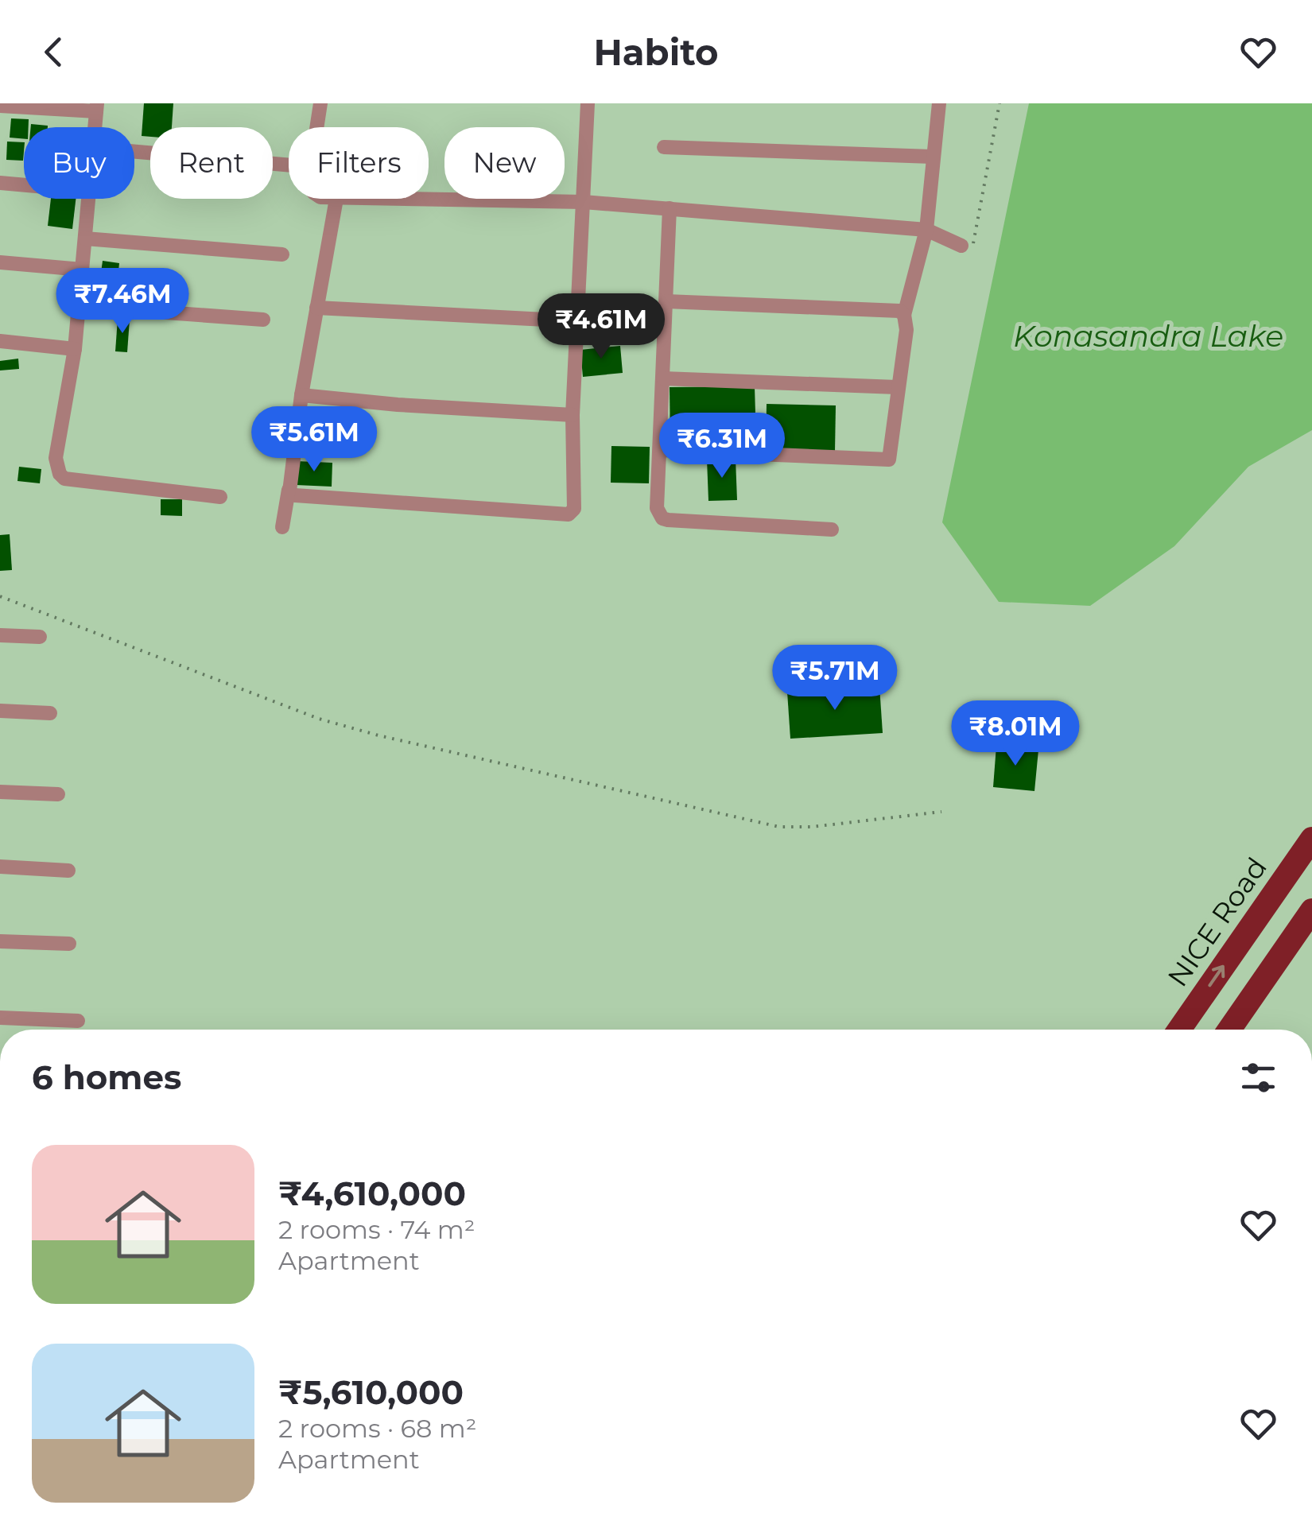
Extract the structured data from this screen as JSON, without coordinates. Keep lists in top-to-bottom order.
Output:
{
  "streets": {
    "highway": ["NICE Road"]
  },
  "water": ["Konasandra Lake"],
  "page": {
    "header": "Habito",
    "chip": [
      "Buy",
      "Rent",
      "Filters",
      "New"
    ],
    "price": [
      "₹7.46M",
      "₹4.61M",
      "₹5.61M",
      "₹6.31M",
      "₹5.71M",
      "₹8.01M"
    ],
    "heading": "6 homes",
    "list": [
      {
        "name": "₹4,610,000",
        "note": "2 rooms · 74 m² · Apartment"
      },
      {
        "name": "₹5,610,000",
        "note": "2 rooms · 68 m² · Apartment"
      }
    ]
  }
}
